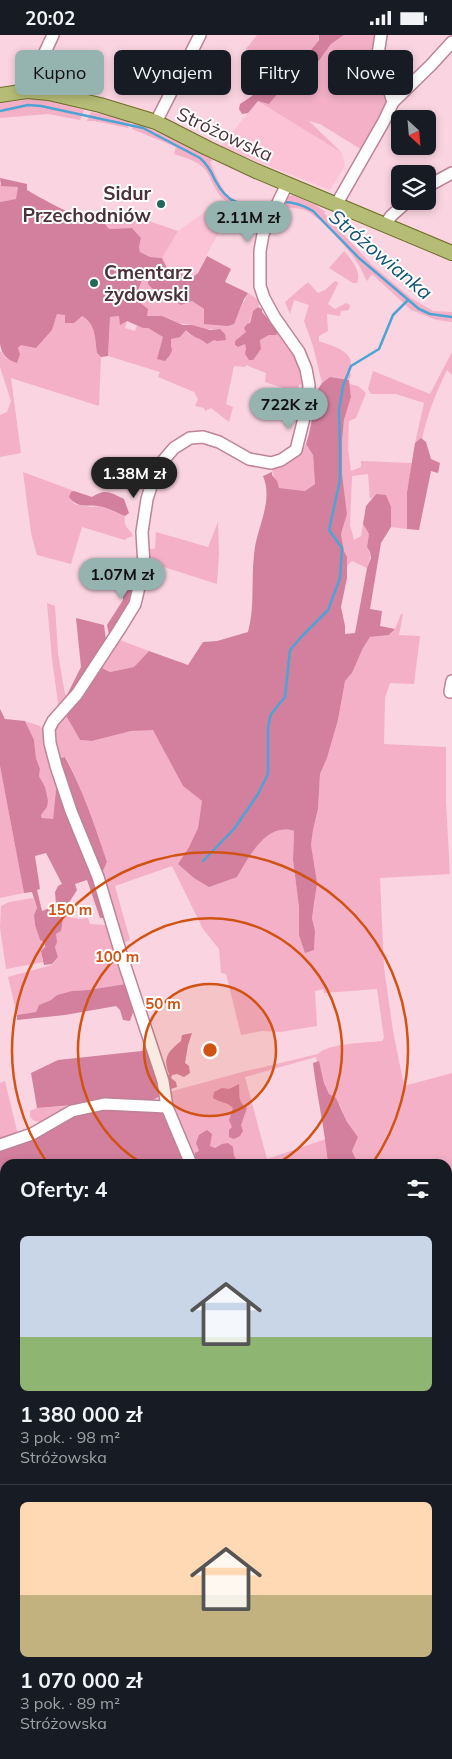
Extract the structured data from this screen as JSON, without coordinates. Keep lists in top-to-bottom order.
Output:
{
  "streets": {
    "main road": ["Stróżowska"]
  },
  "water": ["Stróżowianka"],
  "places": ["Sidur Przechodniów", "Cmentarz żydowski"],
  "north": "bottom right",
  "page": {
    "status": "20:02",
    "chip": [
      "Kupno",
      "Wynajem",
      "Filtry",
      "Nowe"
    ],
    "price": [
      "2.11M zł",
      "722K zł",
      "1.38M zł",
      "1.07M zł"
    ],
    "heading": "Oferty: 4",
    "list": [
      {
        "name": "1 380 000 zł",
        "note": "3 pok. · 98 m² · Stróżowska"
      },
      {
        "name": "1 070 000 zł",
        "note": "3 pok. · 89 m² · Stróżowska"
      }
    ]
  },
  "rings": ["150 m", "100 m", "50 m"]
}
